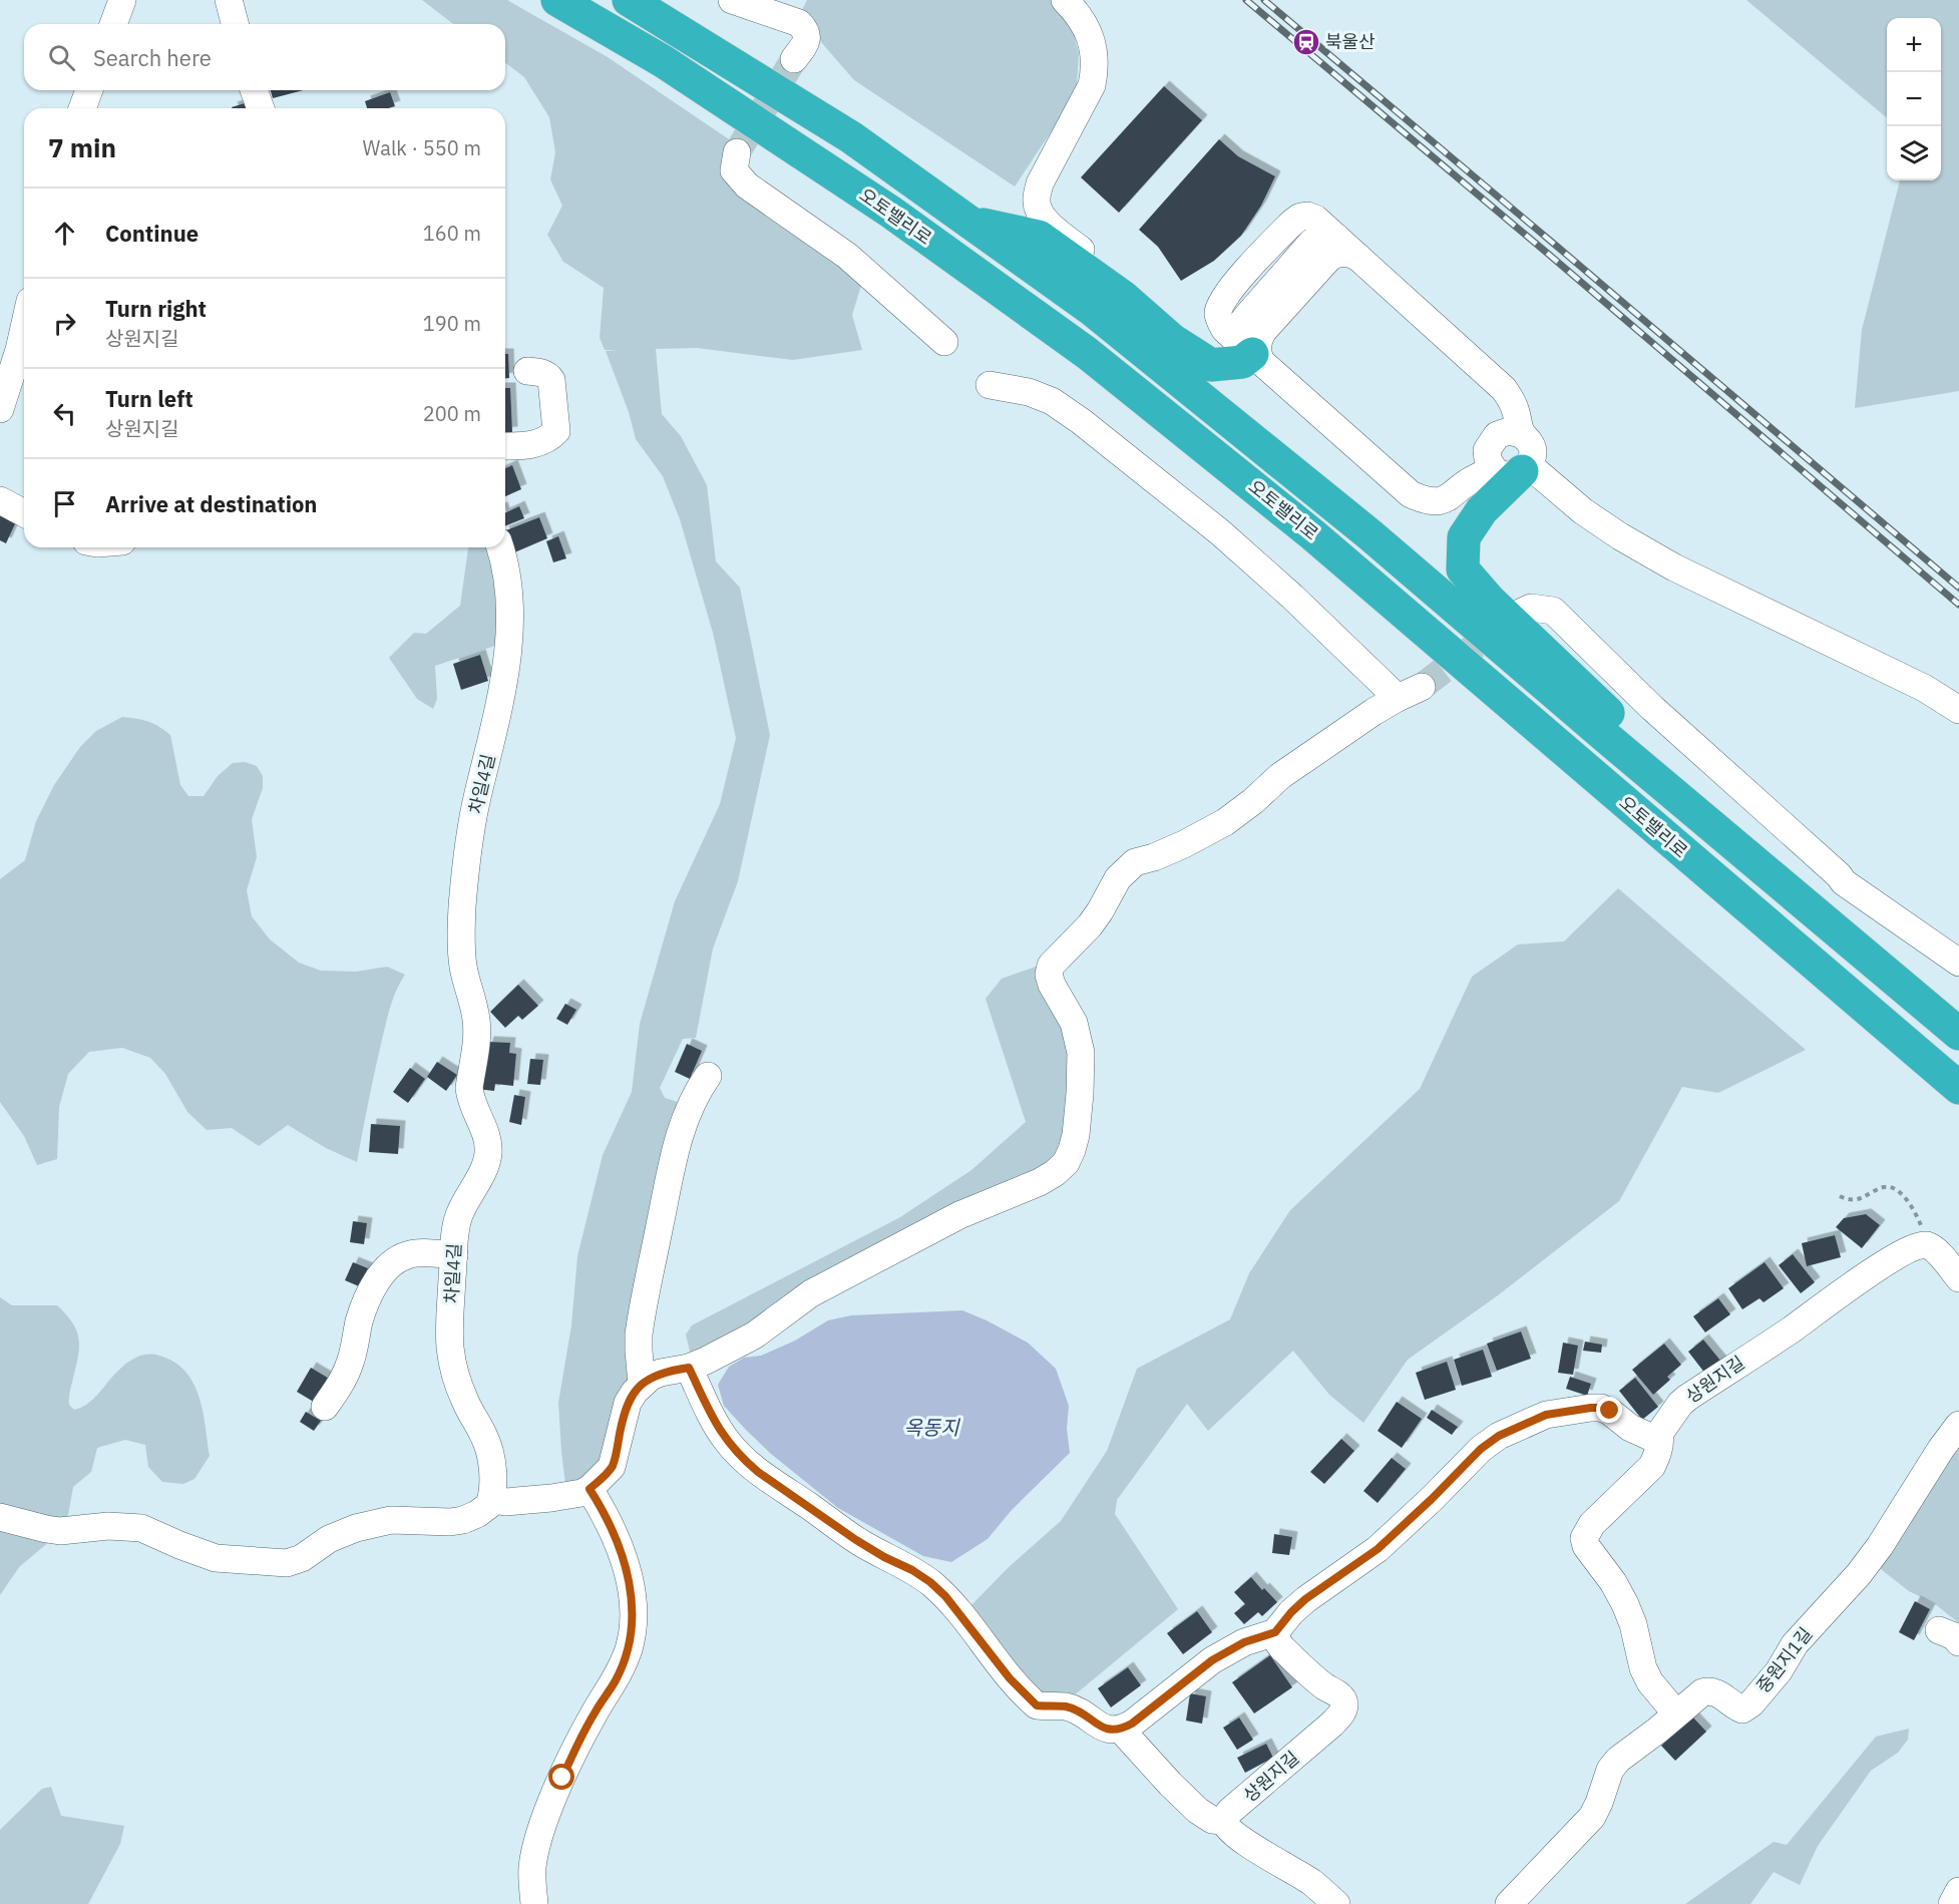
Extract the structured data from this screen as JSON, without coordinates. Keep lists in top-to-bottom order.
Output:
{
  "streets": {
    "highway": ["오토밸리로"],
    "street": ["차일4길", "상원지길", "중원지1길"]
  },
  "water": ["옥동지"],
  "places": {
    "station": ["북울산"]
  },
  "page": {
    "map_buttons": ["+", "−"],
    "search": "Search here",
    "heading": ["7 min", "Walk · 550 m"],
    "list": [
      ["Continue", "160 m"],
      ["Turn right", "상원지길", "190 m"],
      ["Turn left", "상원지길", "200 m"],
      "Arrive at destination"
    ]
  }
}
